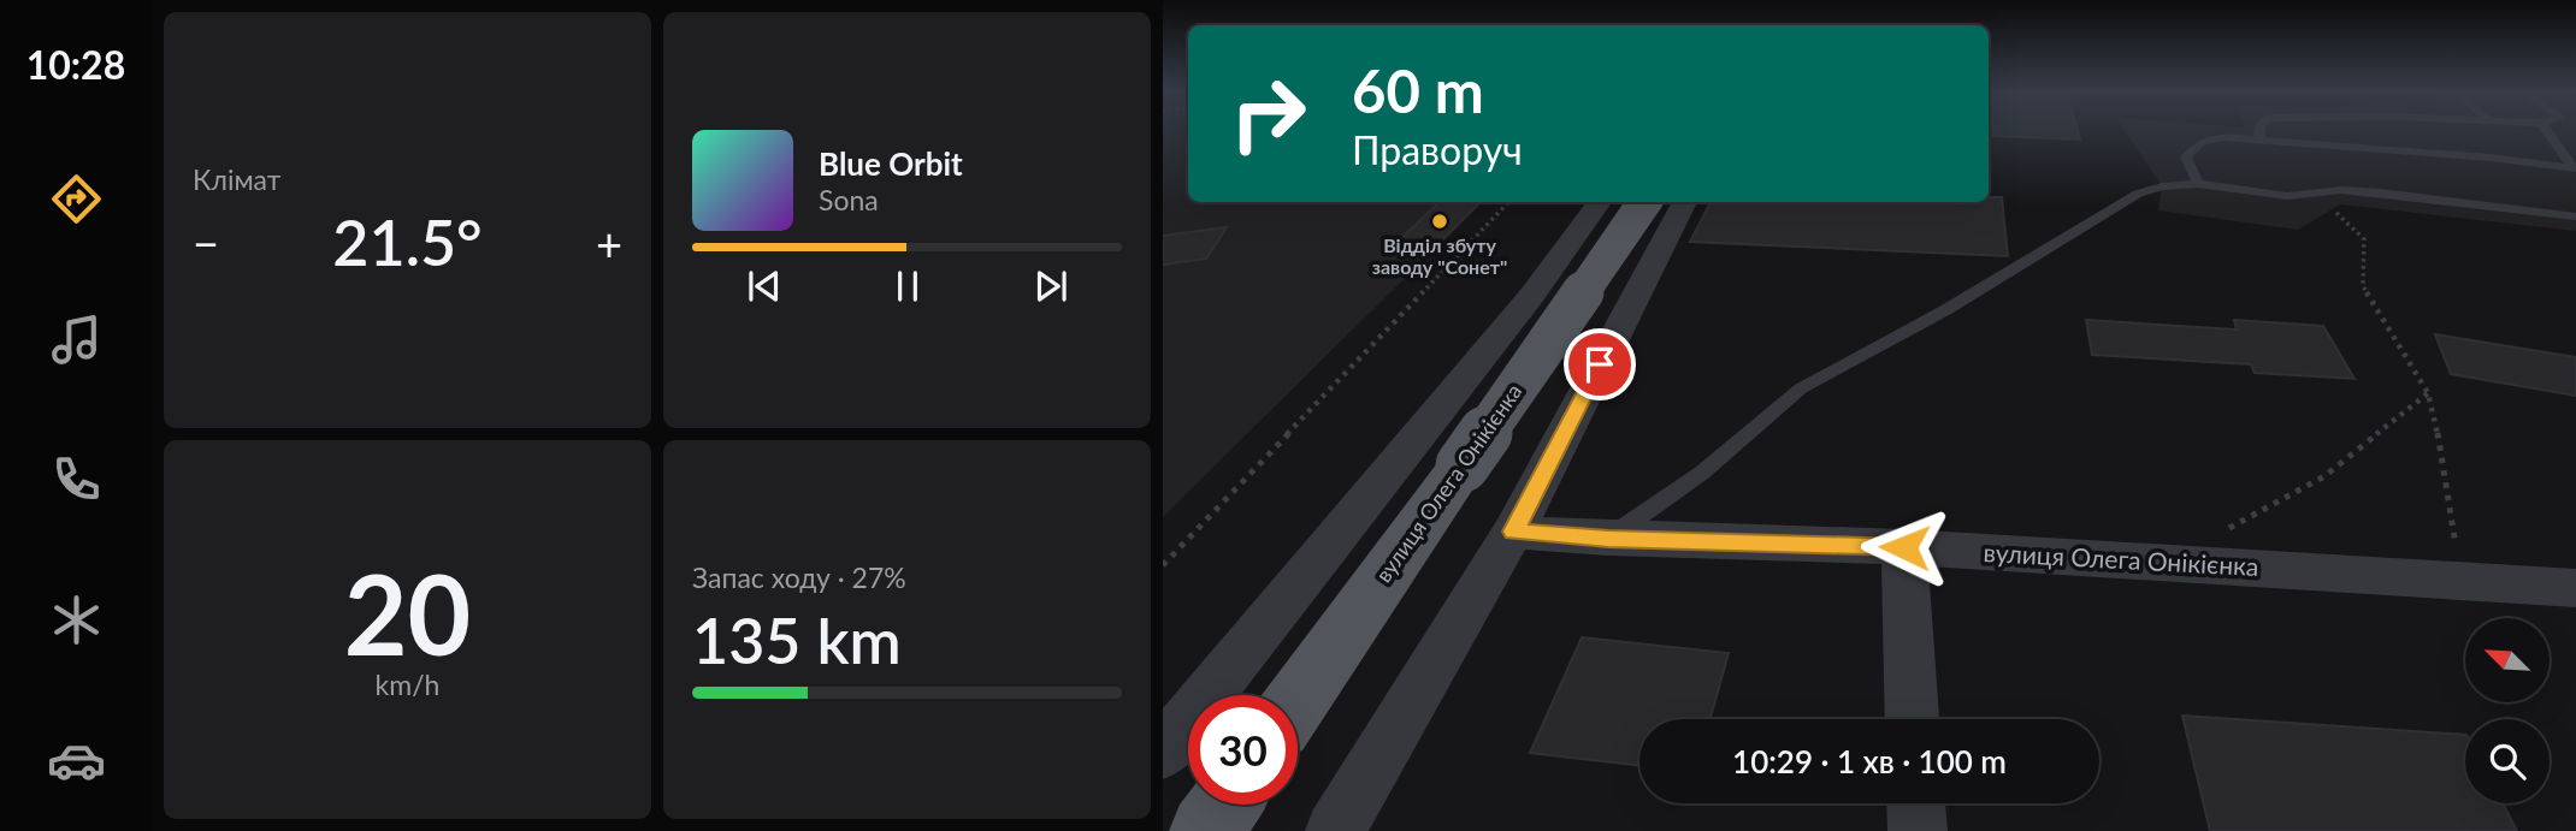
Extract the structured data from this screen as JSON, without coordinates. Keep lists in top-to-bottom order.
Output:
{
  "streets": {
    "main road": ["вулиця Олега Онікієнка"]
  },
  "places": ["Відділ збуту заводу \"Сонет\""],
  "north": "top left",
  "page": {
    "tabs": "10:28",
    "tile": [
      "Клімат",
      ["20", "km/h"],
      ["Запас ходу · 27%", "135 km"]
    ],
    "turn": ["60 m", "Праворуч"],
    "song": ["Blue Orbit", "Sona"],
    "heat": ["−", "21.5°", "+"],
    "limit": "30",
    "trip": "10:29 · 1 хв · 100 m"
  }
}
